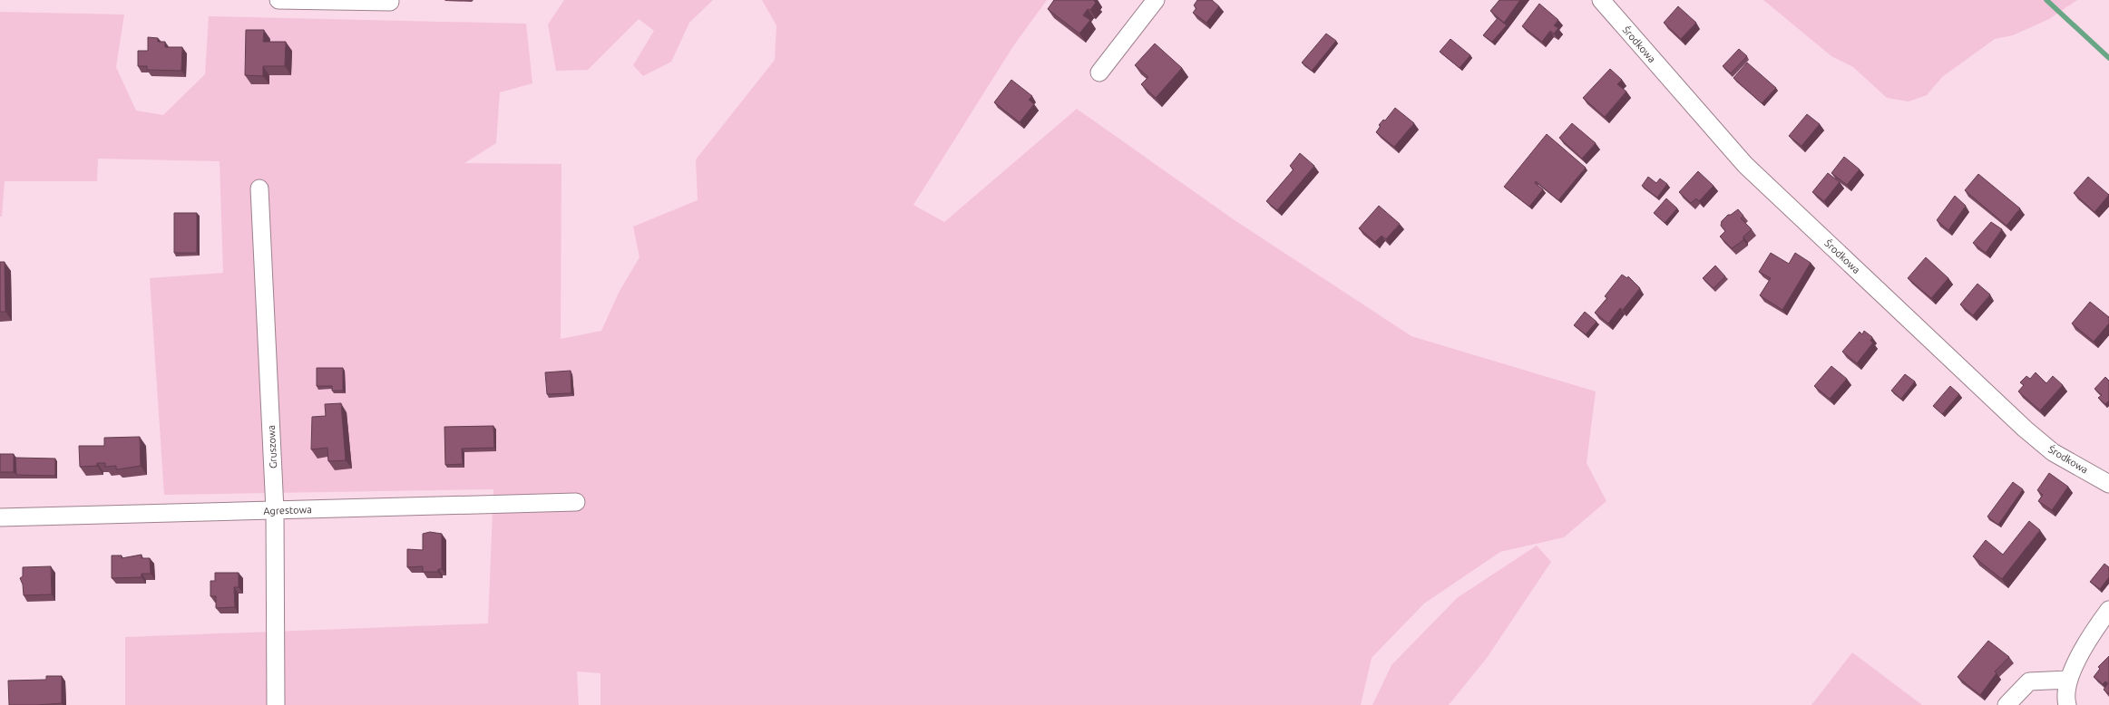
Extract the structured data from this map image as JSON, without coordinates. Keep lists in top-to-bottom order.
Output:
{
  "streets": {
    "street": ["Środkowa", "Gruszowa", "Agrestowa"]
  },
  "crossings": [
    ["Gruszowa", "Agrestowa"]
  ]
}
